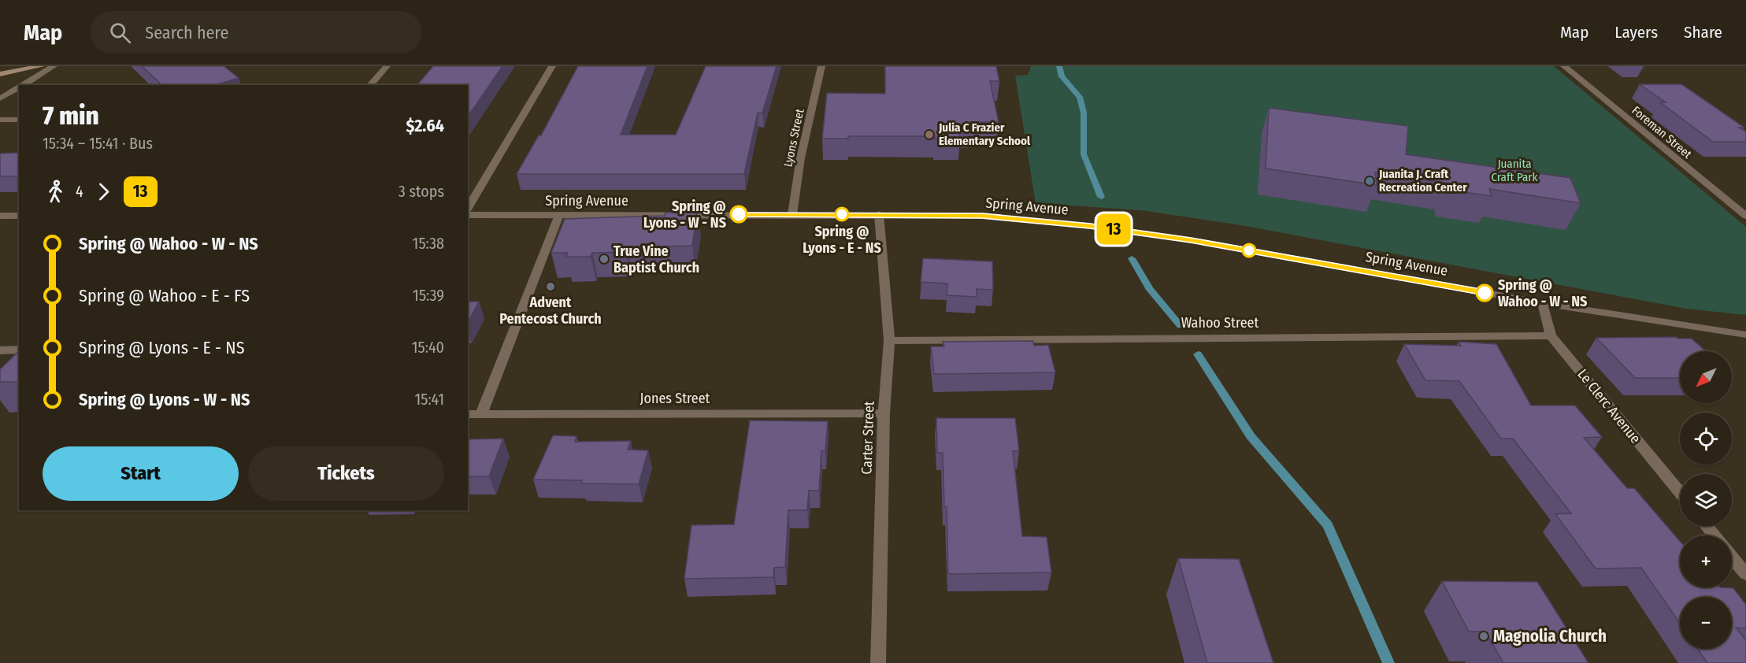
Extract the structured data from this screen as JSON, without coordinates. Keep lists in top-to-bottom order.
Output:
{
  "streets": {
    "street": [
      "Foreman Street",
      "Lyons Street",
      "Spring Avenue",
      "Wahoo Street",
      "Jones Street",
      "Le Clerc Avenue",
      "Carter Street"
    ]
  },
  "crossings": [
    ["Lyons Street", "Spring Avenue"],
    ["Spring Avenue", "Le Clerc Avenue"],
    ["Spring Avenue", "Carter Street"],
    ["Wahoo Street", "Le Clerc Avenue"],
    ["Wahoo Street", "Carter Street"],
    ["Jones Street", "Carter Street"]
  ],
  "parks": ["Juanita Craft Park"],
  "places": [
    "Julia C Frazier Elementary School",
    "Juanita J. Craft Recreation Center",
    "Spring @ Lyons - W - NS",
    "Spring @ Lyons - E - NS",
    "True Vine Baptist Church",
    "Advent Pentecost Church",
    "Spring @ Wahoo - W - NS",
    "Magnolia Church"
  ],
  "lines": ["bus line 13"],
  "north": "bottom left",
  "page": {
    "header": "Map",
    "search": "Search here",
    "nav": ["Map", "Layers", "Share"],
    "on_map": "13",
    "heading": ["7 min", "15:34 – 15:41 · Bus", "$2.64"],
    "legs": ["4", "13", "3 stops"],
    "list": [
      {
        "name": "Spring @ Wahoo - W - NS",
        "value": "15:38"
      },
      {
        "name": "Spring @ Wahoo - E - FS",
        "value": "15:39"
      },
      {
        "name": "Spring @ Lyons - E - NS",
        "value": "15:40"
      },
      {
        "name": "Spring @ Lyons - W - NS",
        "value": "15:41"
      }
    ],
    "map_buttons": ["+", "−"],
    "buttons": ["Start", "Tickets"]
  }
}
